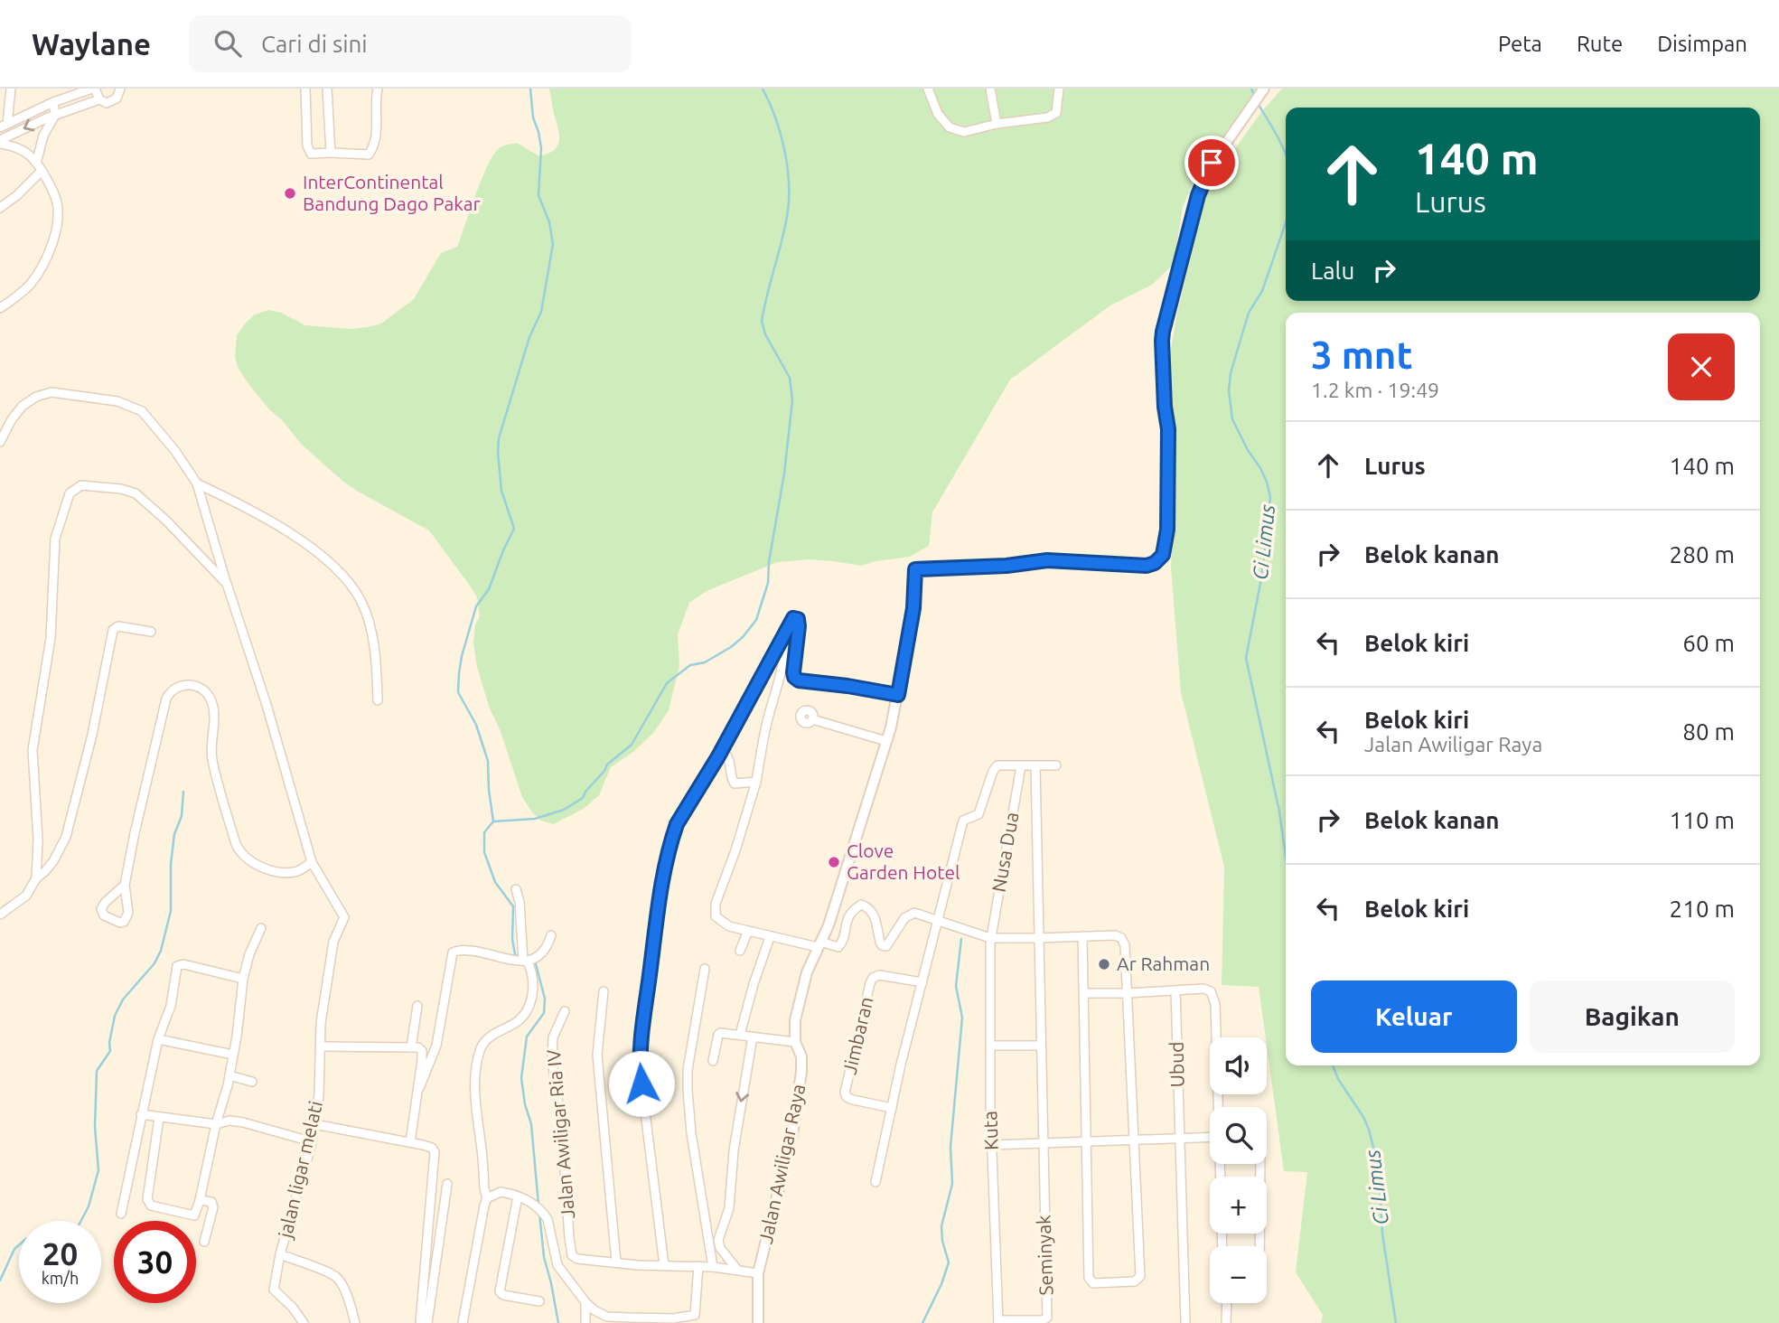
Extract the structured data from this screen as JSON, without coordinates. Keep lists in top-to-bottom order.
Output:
{
  "streets": {
    "street": [
      "Nusa Dua",
      "Jimbaran",
      "Ubud",
      "Kuta",
      "Jalan Awiligar Ria IV",
      "Jalan Awiligar Raya",
      "jalan ligar melati",
      "Seminyak"
    ]
  },
  "crossings": [
    ["Nusa Dua", "Kuta"],
    ["Kuta", "Seminyak"]
  ],
  "water": ["Ci Limus"],
  "places": ["InterContinental Bandung Dago Pakar", "Clove Garden Hotel", "Ar Rahman"],
  "page": {
    "header": "Waylane",
    "search": "Cari di sini",
    "nav": ["Peta", "Rute", "Disimpan"],
    "turn": ["140 m", "Lurus"],
    "then": "Lalu",
    "heading": ["3 mnt", "1.2 km · 19:49"],
    "list": [
      {
        "name": "Lurus",
        "value": "140 m"
      },
      {
        "name": "Belok kanan",
        "value": "280 m"
      },
      {
        "name": "Belok kiri",
        "value": "60 m"
      },
      {
        "name": "Belok kiri",
        "note": "Jalan Awiligar Raya",
        "value": "80 m"
      },
      {
        "name": "Belok kanan",
        "value": "110 m"
      },
      {
        "name": "Belok kiri",
        "value": "210 m"
      }
    ],
    "buttons": ["Keluar", "Bagikan"],
    "map_buttons": ["+", "−"],
    "speed": "20 km/h",
    "limit": "30"
  }
}
